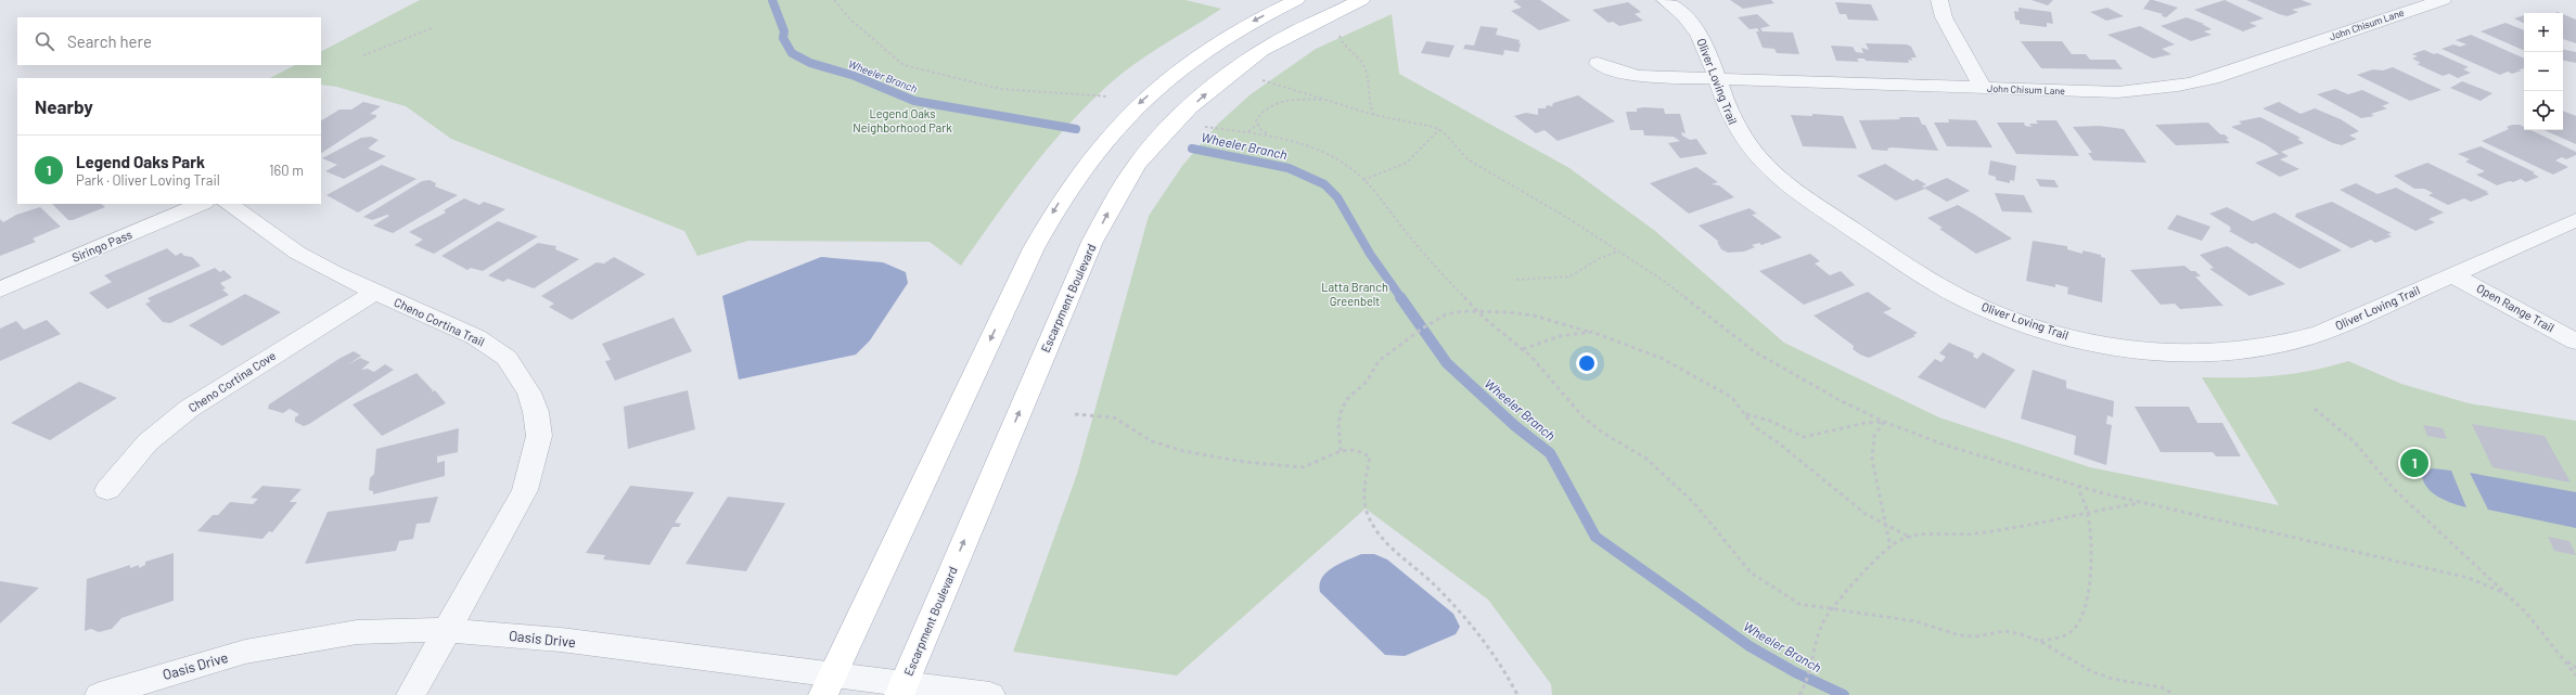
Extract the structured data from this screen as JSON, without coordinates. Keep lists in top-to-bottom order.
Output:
{
  "streets": {
    "main road": ["Escarpment Boulevard"],
    "street": [
      "John Chisum Lane",
      "Oliver Loving Trail",
      "Siringo Pass",
      "Open Range Trail",
      "Cheno Cortina Trail",
      "Cheno Cortina Cove",
      "Oasis Drive"
    ]
  },
  "crossings": [
    ["John Chisum Lane", "Oliver Loving Trail"],
    ["Oliver Loving Trail", "Open Range Trail"],
    ["Escarpment Boulevard", "Oasis Drive"],
    ["Cheno Cortina Trail", "Cheno Cortina Cove"],
    ["Cheno Cortina Trail", "Oasis Drive"]
  ],
  "water": ["Wheeler Branch"],
  "parks": ["Legend Oaks Neighborhood Park", "Latta Branch Greenbelt"],
  "page": {
    "map_buttons": ["+", "−"],
    "search": "Search here",
    "heading": "Nearby",
    "list": [
      {
        "mark": "1",
        "name": "Legend Oaks Park",
        "note": "Park · Oliver Loving Trail",
        "value": "160 m"
      }
    ],
    "pins": "1"
  }
}
